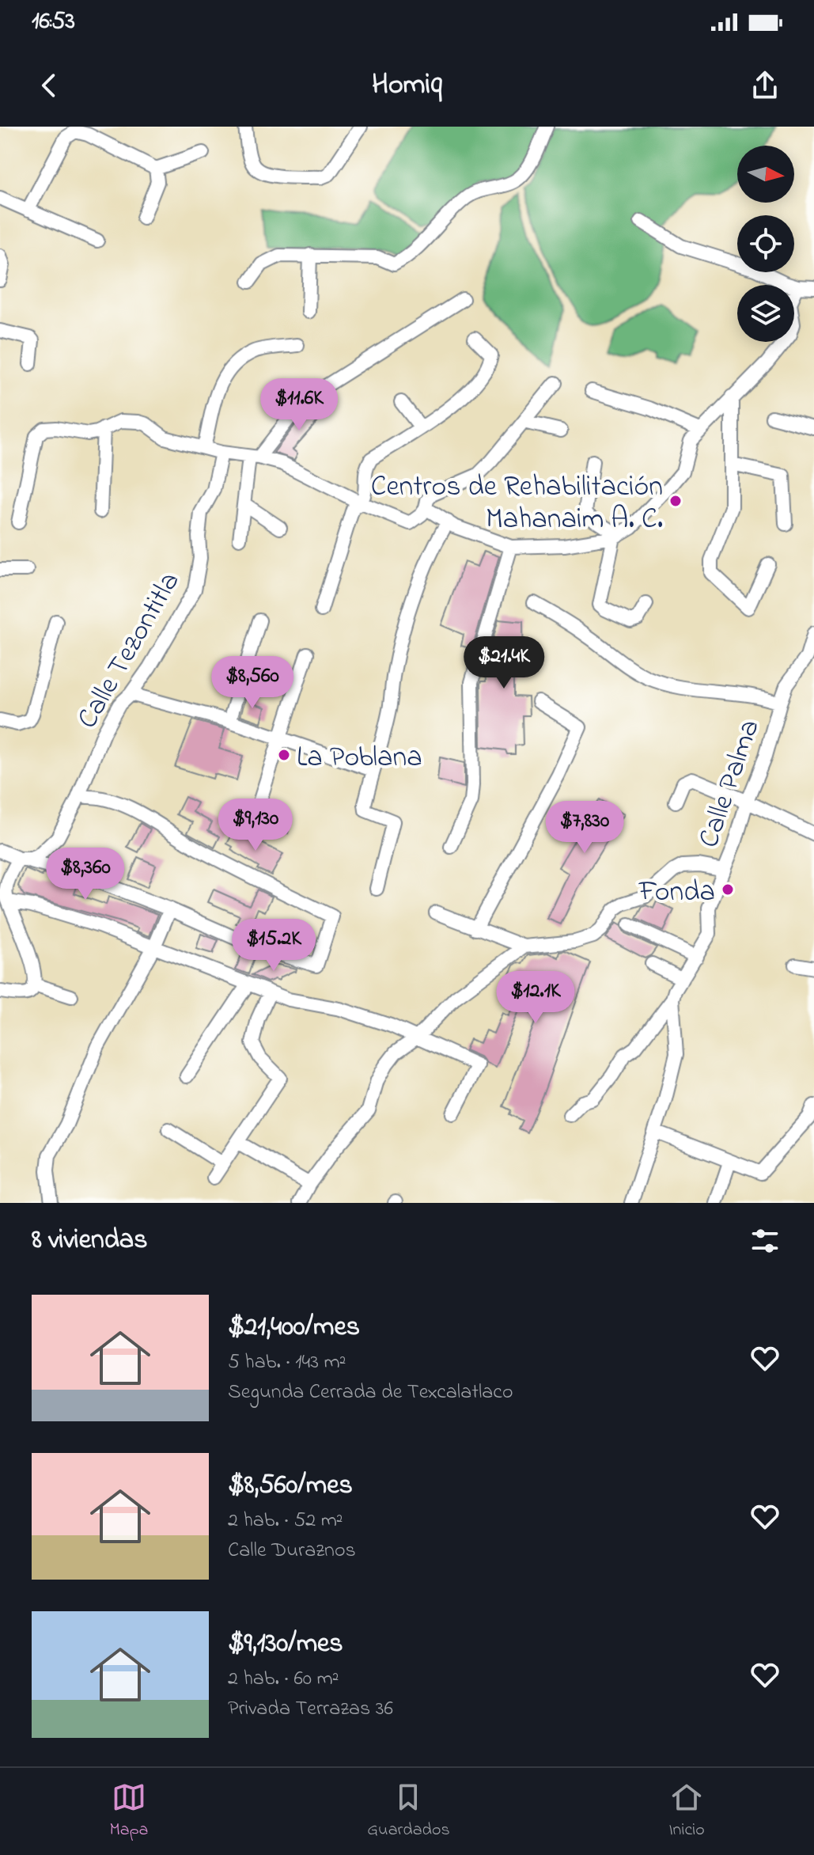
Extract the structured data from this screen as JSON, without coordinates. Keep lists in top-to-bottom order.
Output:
{
  "streets": {
    "street": ["Calle Tezontitla", "Calle Palma"]
  },
  "places": ["Centros de Rehabilitación Mahanaim A. C.", "La Poblana", "Fonda"],
  "north": "right",
  "page": {
    "status": "16:53",
    "header": "Homiq",
    "price": [
      "$11.6K",
      "$21.4K",
      "$8,560",
      "$9,130",
      "$7,830",
      "$8,360",
      "$15.2K",
      "$12.1K"
    ],
    "heading": "8 viviendas",
    "list": [
      {
        "name": "$21,400/mes",
        "note": "5 hab. · 143 m² · Segunda Cerrada de Texcalatlaco"
      },
      {
        "name": "$8,560/mes",
        "note": "2 hab. · 52 m² · Calle Duraznos"
      },
      {
        "name": "$9,130/mes",
        "note": "2 hab. · 60 m² · Privada Terrazas 36"
      }
    ],
    "tabs": ["Mapa", "Guardados", "Inicio"]
  }
}
